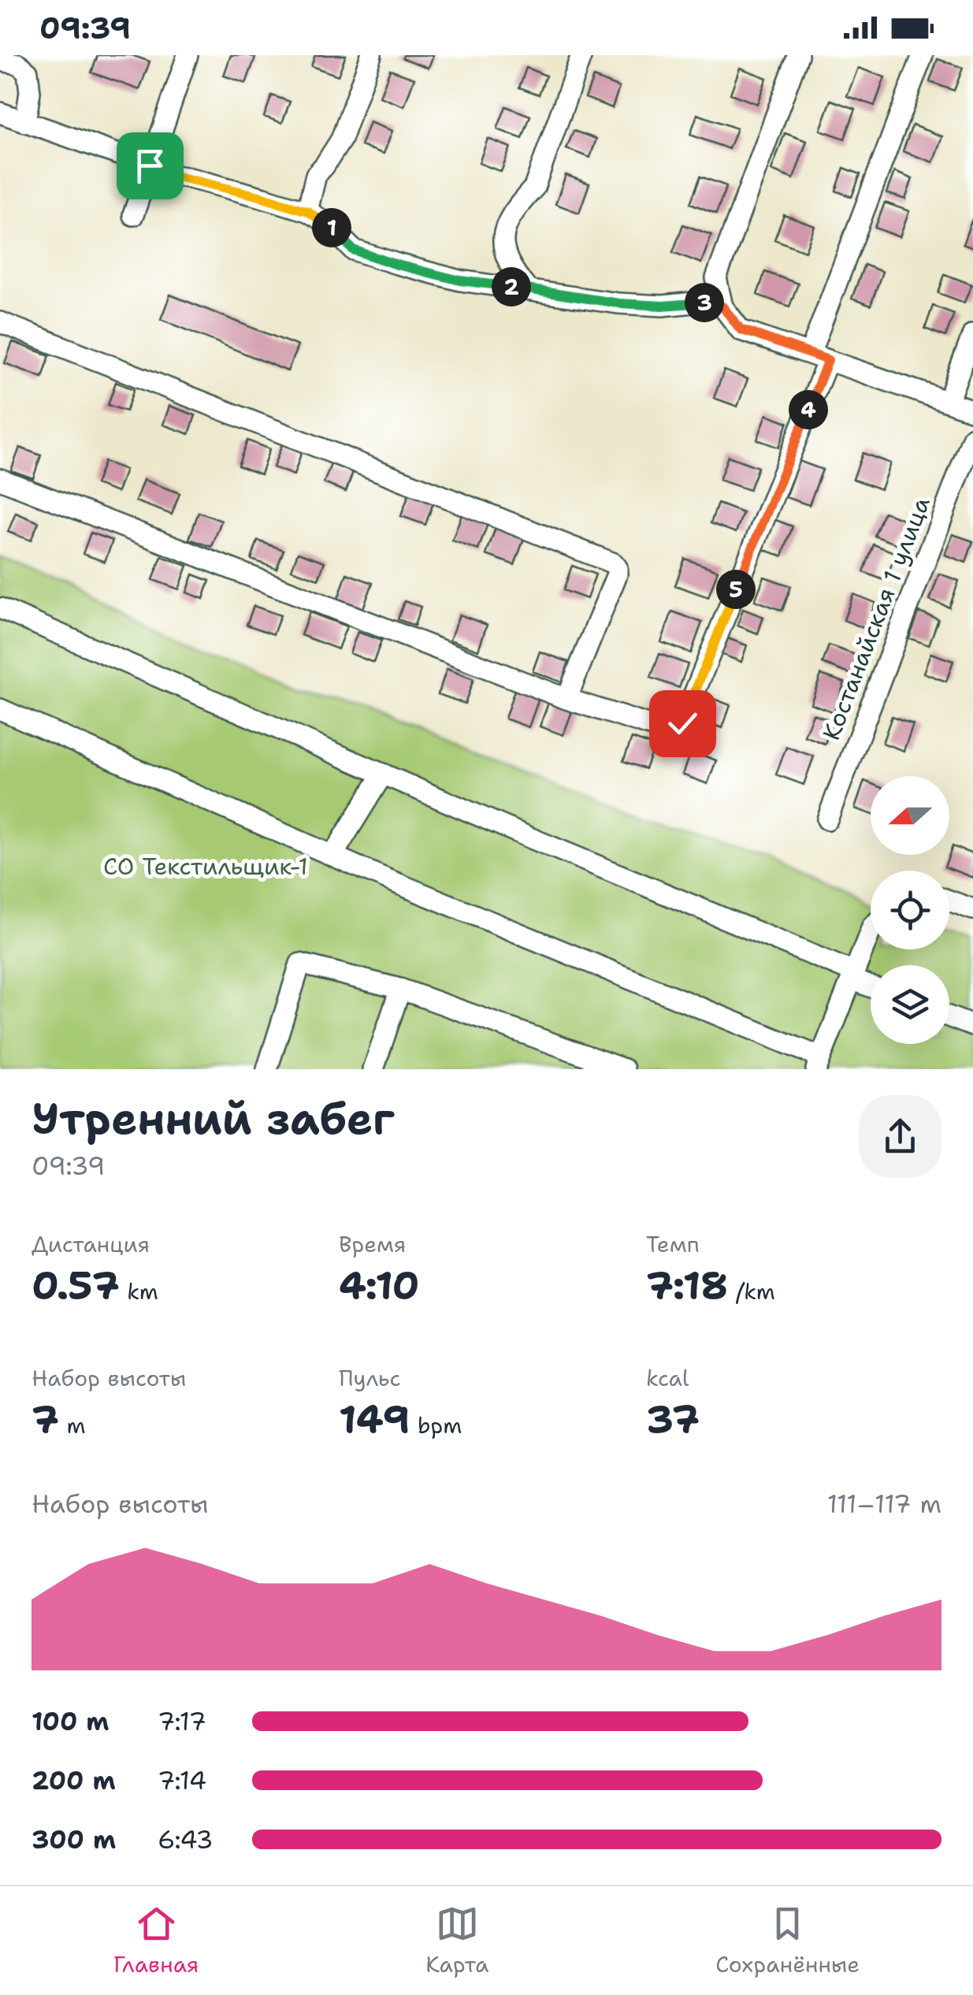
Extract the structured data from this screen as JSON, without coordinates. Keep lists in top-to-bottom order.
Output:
{
  "streets": {
    "street": ["Костанайская 1 улица"]
  },
  "parks": ["СО Текстильщик-1"],
  "north": "left",
  "page": {
    "status": "09:39",
    "pins": [
      "1",
      "2",
      "3",
      "4",
      "5"
    ],
    "heading": ["Утренний забег", "09:39"],
    "stats": [
      ["Дистанция", "0.57 km"],
      ["Время", "4:10"],
      ["Темп", "7:18 /km"],
      ["Набор высоты", "7 m"],
      ["Пульс", "149 bpm"],
      ["kcal", "37"]
    ],
    "chart": ["Набор высоты", "111–117 m"],
    "list": [
      {
        "name": "100 m",
        "note": "7:17"
      },
      {
        "name": "200 m",
        "note": "7:14"
      },
      {
        "name": "300 m",
        "note": "6:43"
      }
    ],
    "tabs": ["Главная", "Карта", "Сохранённые"]
  }
}
